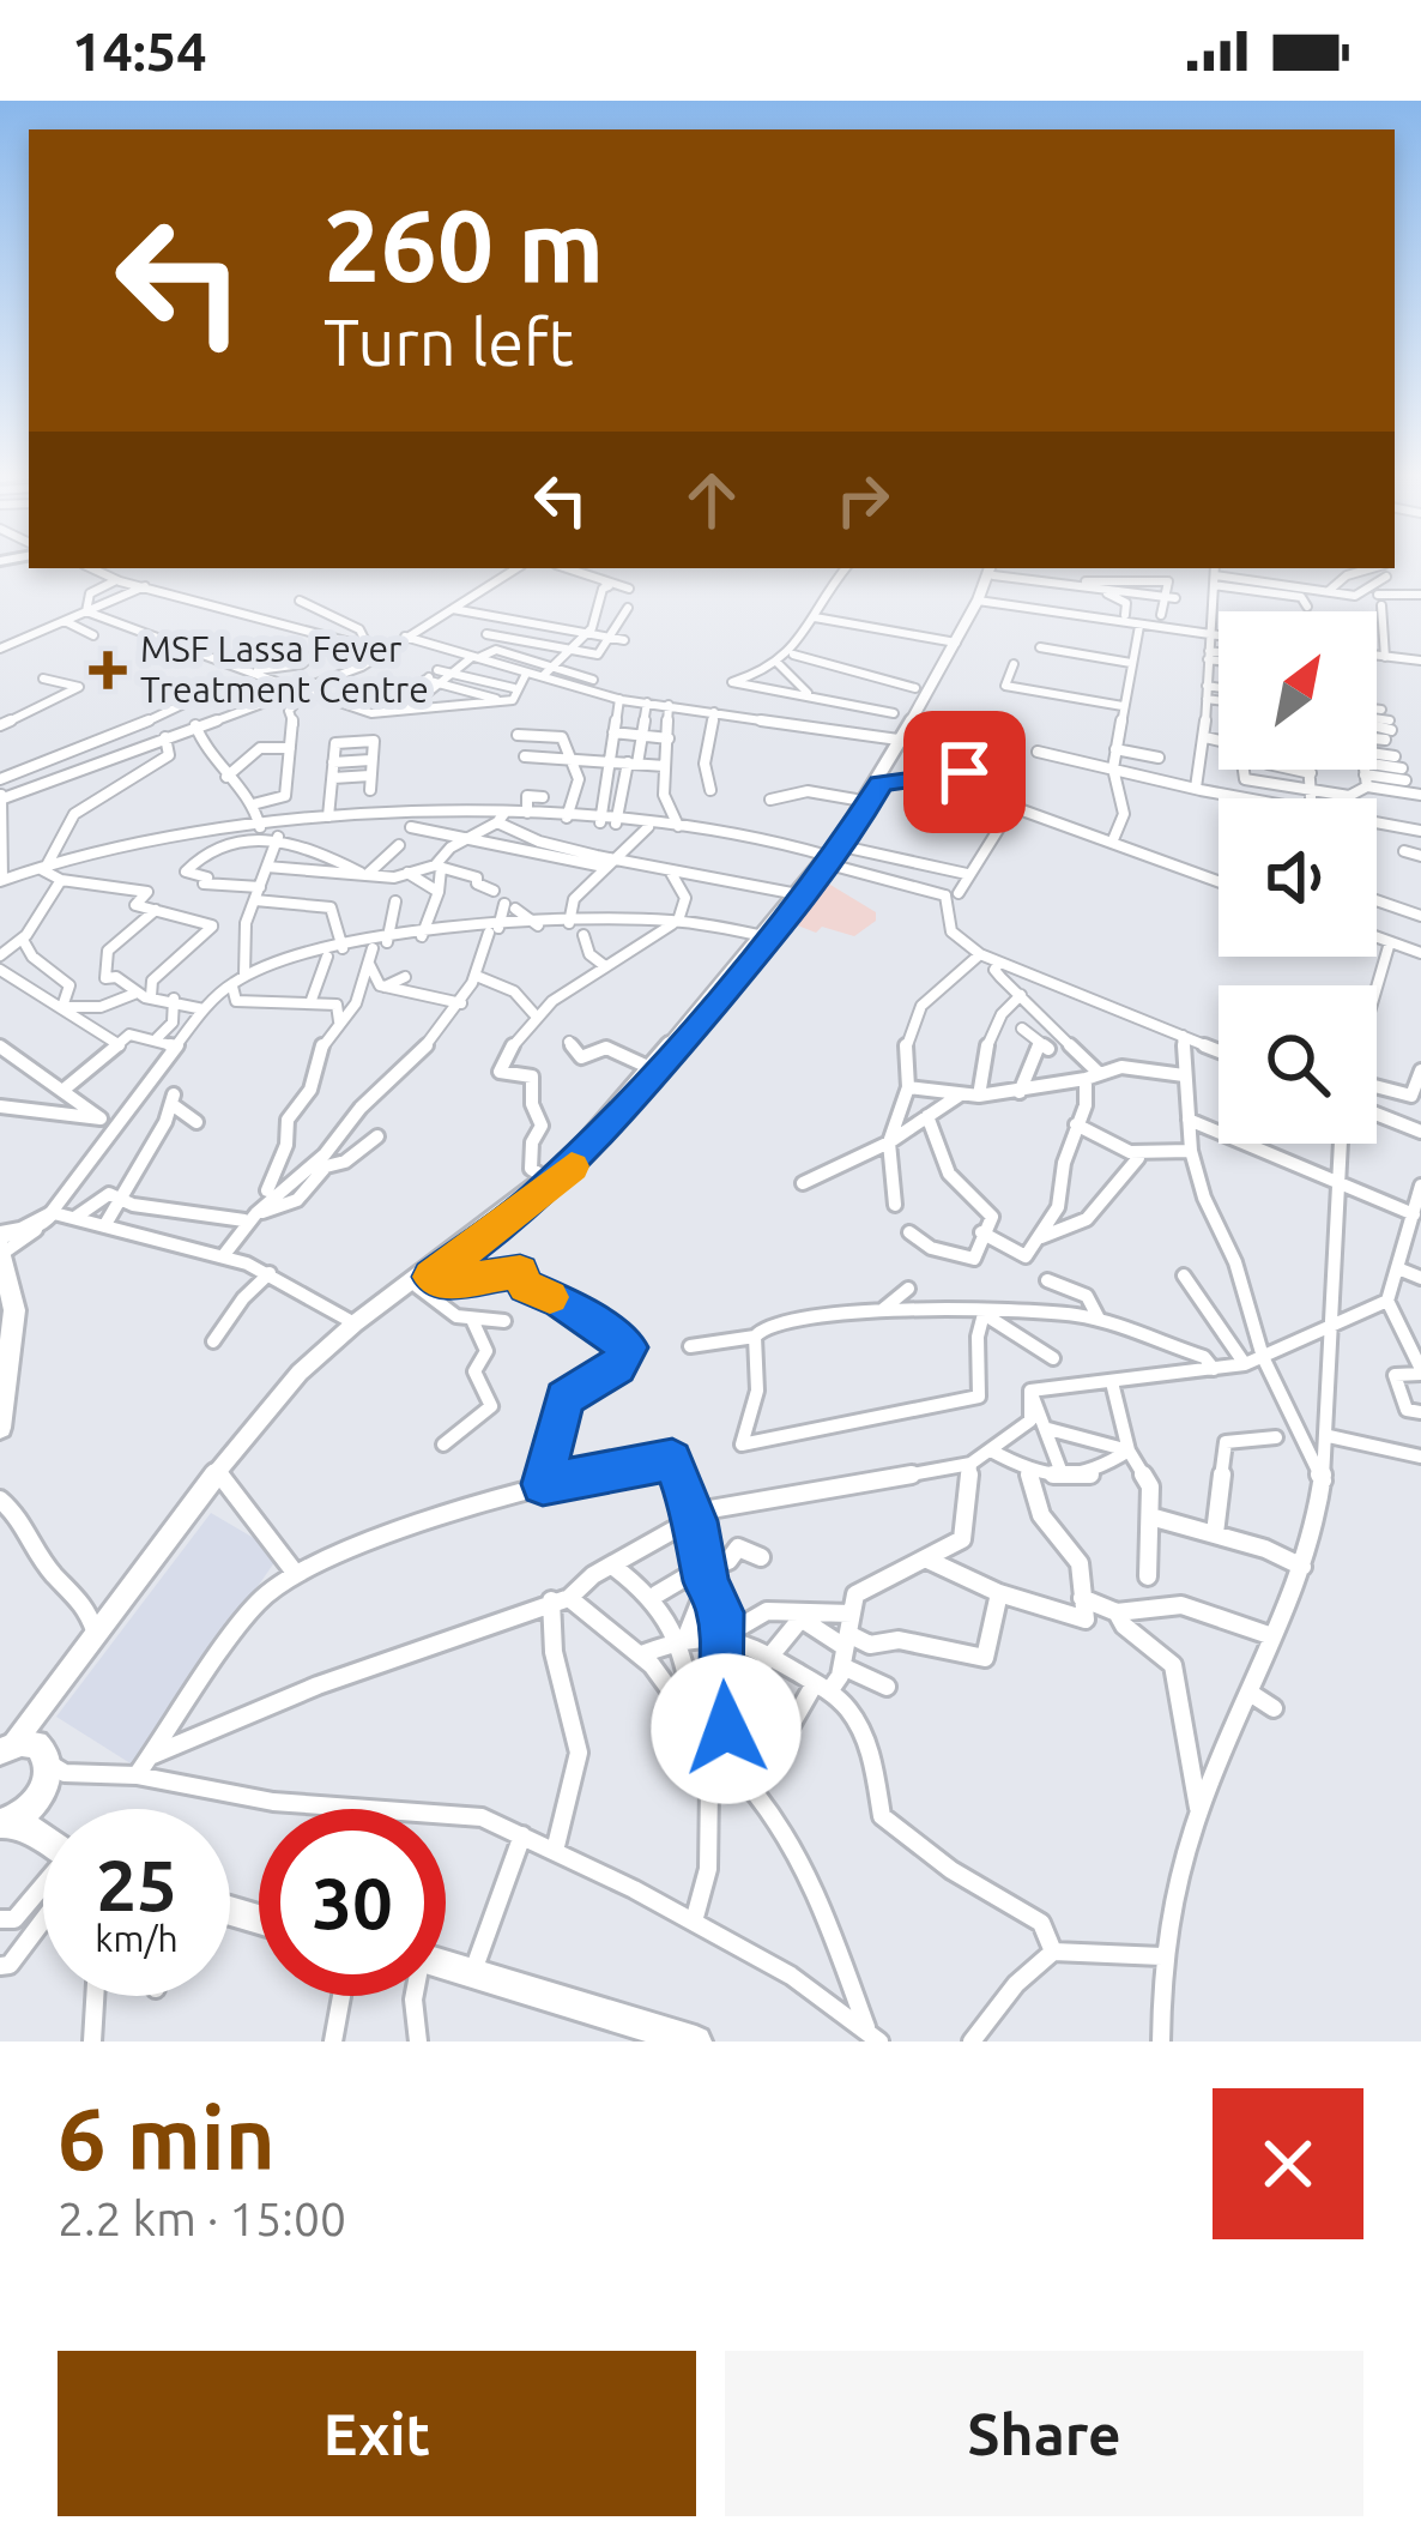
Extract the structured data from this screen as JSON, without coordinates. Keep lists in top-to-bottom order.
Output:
{
  "places": {
    "health": ["MSF Lassa Fever Treatment Centre"]
  },
  "north": "top right",
  "page": {
    "status": "14:54",
    "turn": ["260 m", "Turn left"],
    "speed": "25 km/h",
    "limit": "30",
    "heading": ["6 min", "2.2 km · 15:00"],
    "buttons": ["Exit", "Share"]
  }
}
